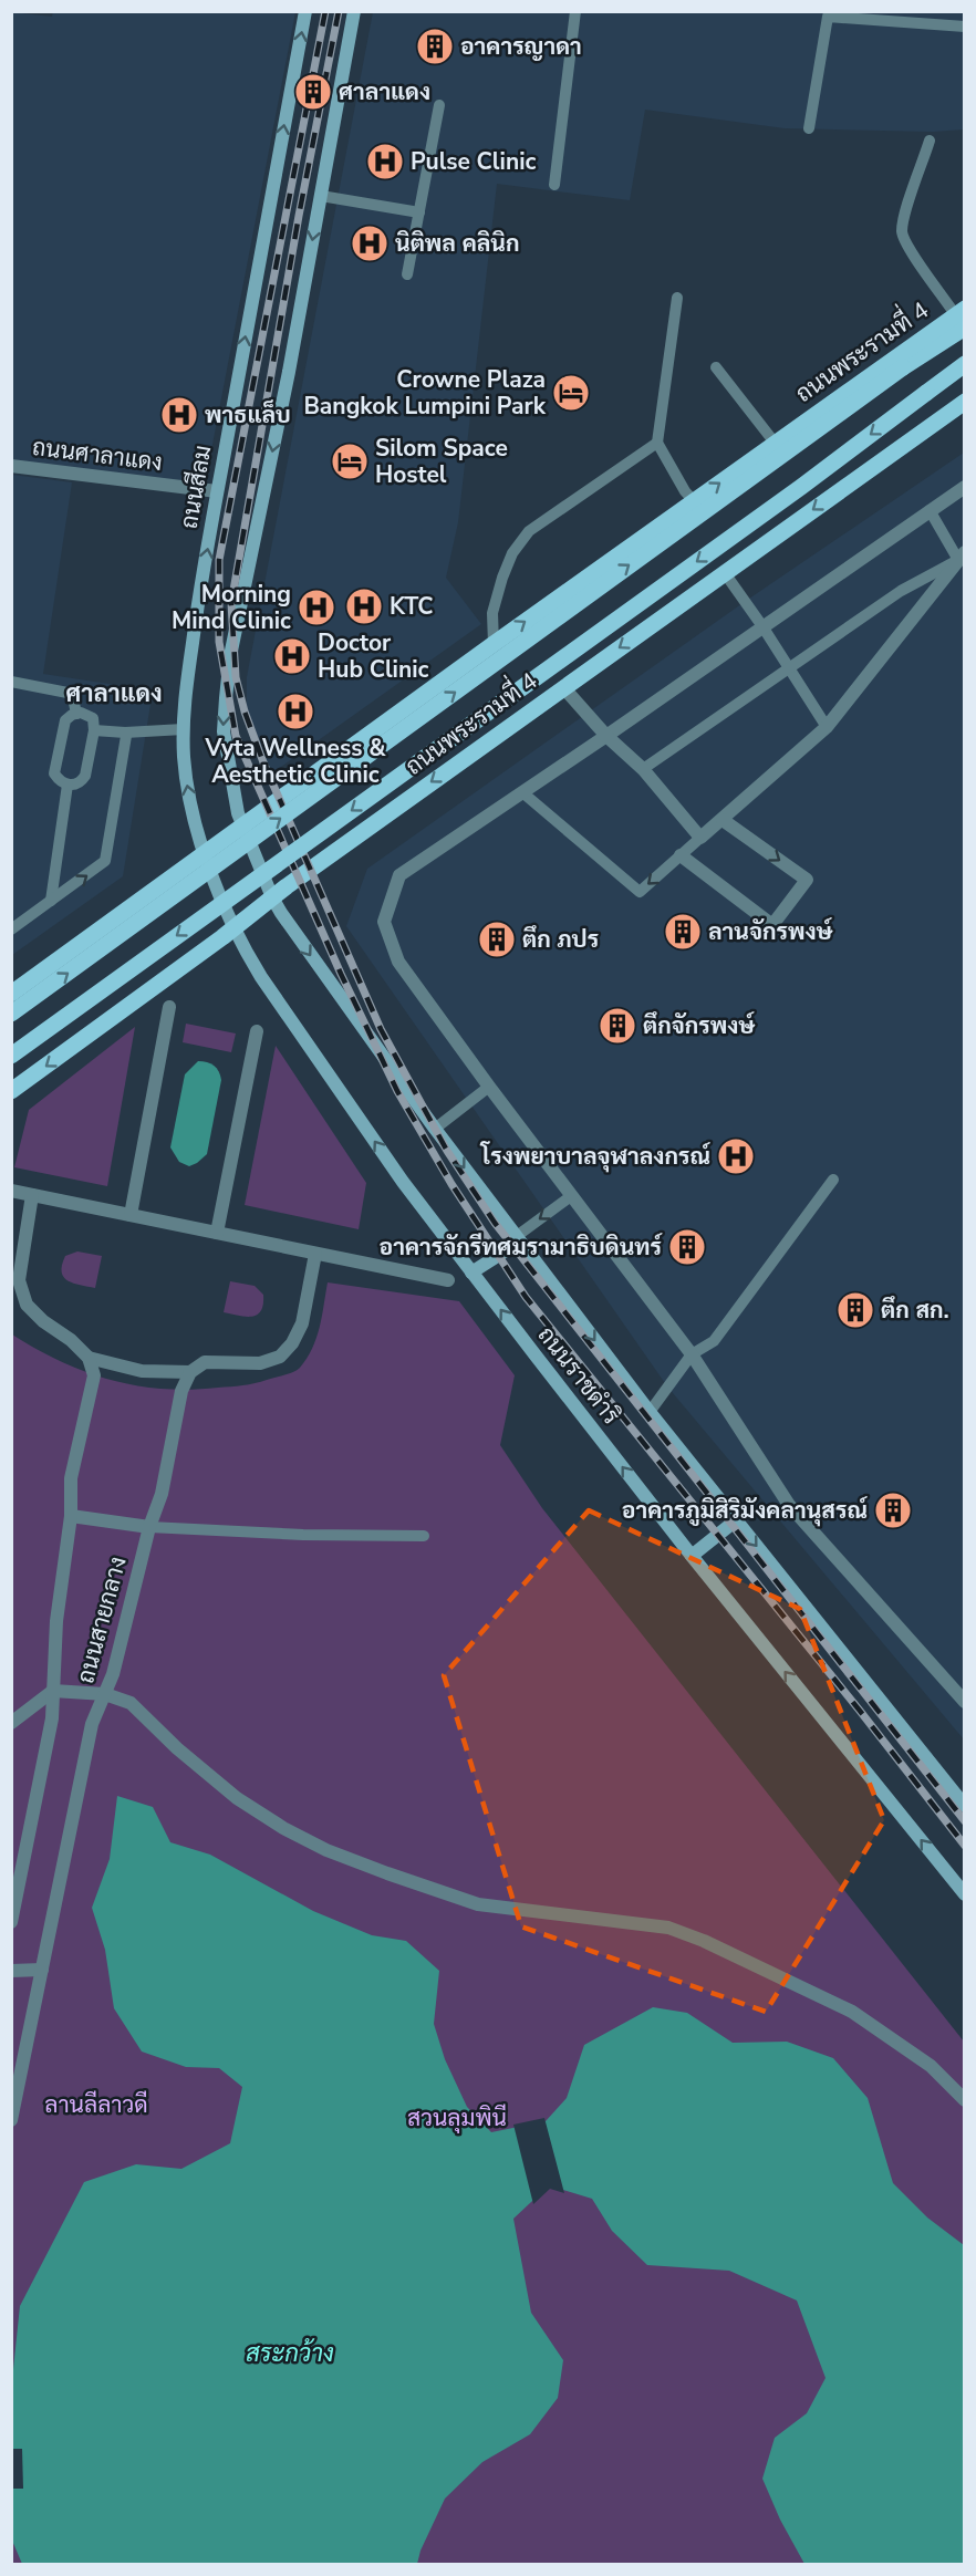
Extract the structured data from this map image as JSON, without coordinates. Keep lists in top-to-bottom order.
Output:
{
  "streets": {
    "main road": ["ถนนพระรามที่ 4", "ถนนสีลม", "ถนนราชดำริ"],
    "street": ["ถนนศาลาแดง", "ถนนสายกลาง"]
  },
  "crossings": [
    ["ถนนพระรามที่ 4", "ถนนสีลม"],
    ["ถนนพระรามที่ 4", "ถนนราชดำริ"],
    ["ถนนศาลาแดง", "ถนนสีลม"],
    ["ถนนสีลม", "ถนนราชดำริ"]
  ],
  "districts": ["ศาลาแดง"],
  "water": ["สระกว้าง"],
  "parks": ["ลานลีลาวดี", "สวนลุมพินี"],
  "places": {
    "building": [
      "อาคารญาดา",
      "ศาลาแดง",
      "ลานจักรพงษ์",
      "ตึก ภปร",
      "ตึกจักรพงษ์",
      "อาคารจักรีทศมรามาธิบดินทร์",
      "ตึก สก.",
      "อาคารภูมิสิริมังคลานุสรณ์"
    ],
    "hospital": [
      "Pulse Clinic",
      "นิติพล คลินิก",
      "พาธแล็บ",
      "KTC",
      "Morning Mind Clinic",
      "Doctor Hub Clinic",
      "Vyta Wellness & Aesthetic Clinic",
      "โรงพยาบาลจุฬาลงกรณ์"
    ],
    "hotel": ["Crowne Plaza Bangkok Lumpini Park", "Silom Space Hostel"]
  }
}
